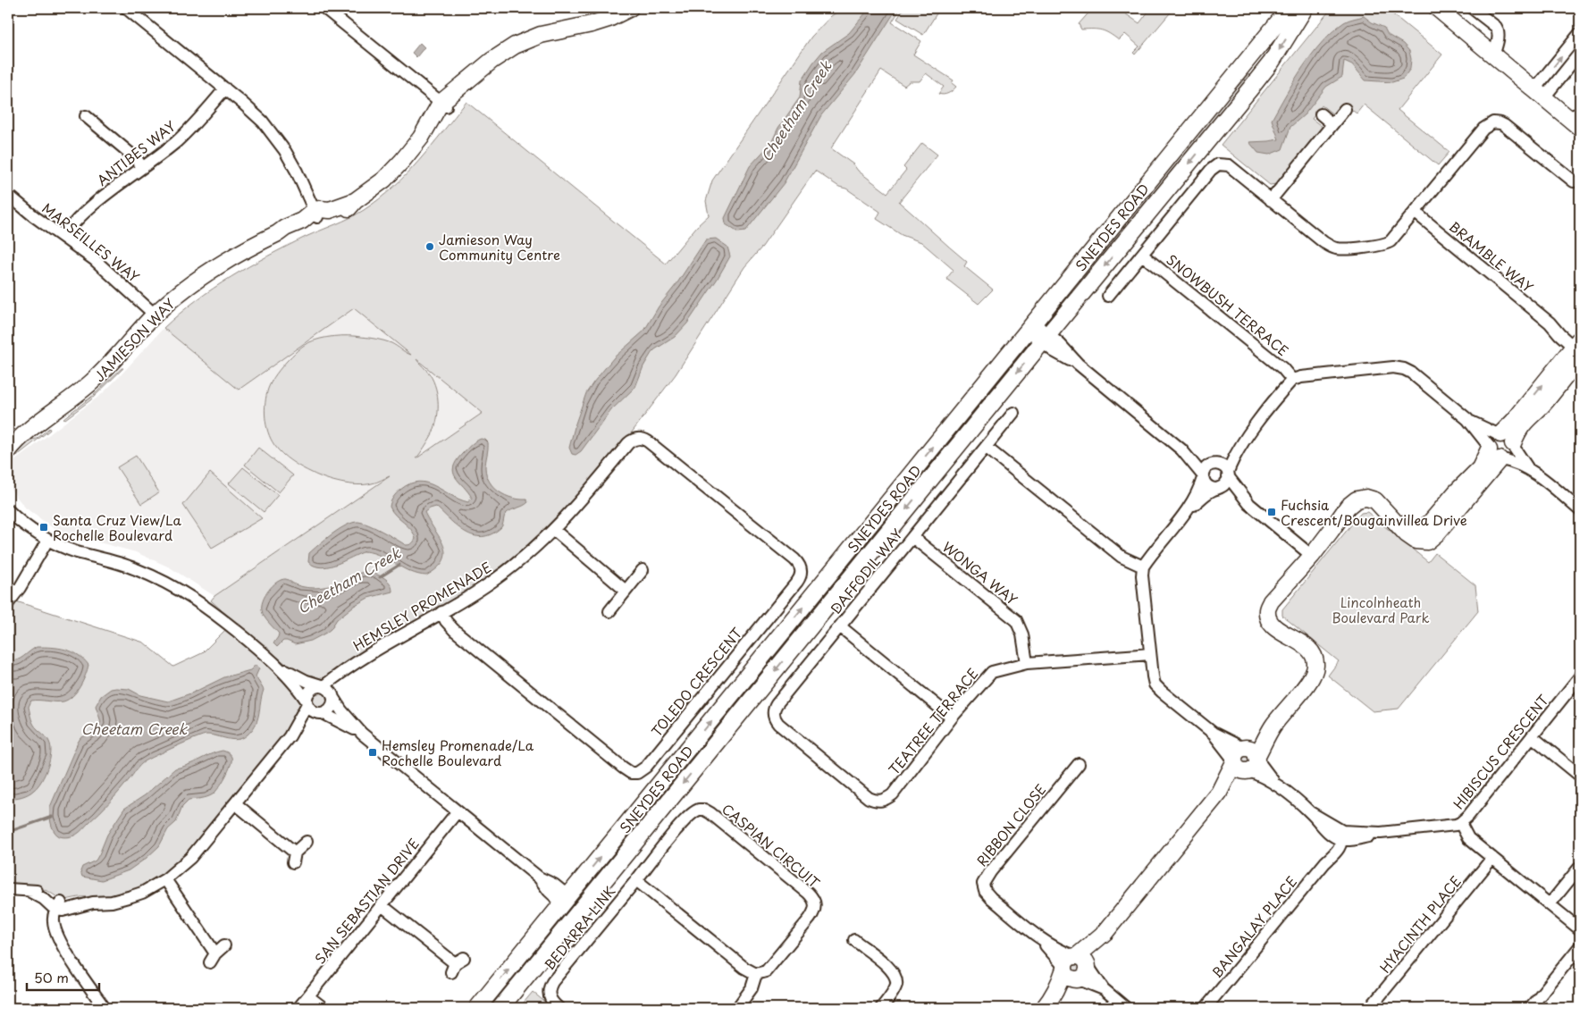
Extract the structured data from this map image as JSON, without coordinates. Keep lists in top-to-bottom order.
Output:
{
  "streets": {
    "main road": ["SNEYDES ROAD", "JAMIESON WAY"],
    "street": [
      "ANTIBES WAY",
      "MARSEILLES WAY",
      "BRAMBLE WAY",
      "SNOWBUSH TERRACE",
      "DAFFODIL WAY",
      "WONGA WAY",
      "HEMSLEY PROMENADE",
      "TOLEDO CRESCENT",
      "TEATREE TERRACE",
      "HIBISCUS CRESCENT",
      "RIBBON CLOSE",
      "CASPIAN CIRCUIT",
      "SAN SEBASTIAN DRIVE",
      "HYACINTH PLACE",
      "BANGALAY PLACE",
      "BEDARRA LINK"
    ]
  },
  "crossings": [
    ["ANTIBES WAY", "MARSEILLES WAY"],
    ["MARSEILLES WAY", "JAMIESON WAY"],
    ["DAFFODIL WAY", "WONGA WAY"],
    ["DAFFODIL WAY", "TEATREE TERRACE"],
    ["WONGA WAY", "TEATREE TERRACE"],
    ["HEMSLEY PROMENADE", "TOLEDO CRESCENT"],
    ["TEATREE TERRACE", "HIBISCUS CRESCENT"],
    ["HIBISCUS CRESCENT", "BANGALAY PLACE"],
    ["CASPIAN CIRCUIT", "BEDARRA LINK"]
  ],
  "water": ["Cheetham Creek", "Cheetam Creek"],
  "parks": ["Lincolnheath Boulevard Park"],
  "places": {
    "other": ["Jamieson Way Community Centre"],
    "transit": ["Fuchsia Crescent/Bougainvillea Drive", "Santa Cruz View/La Rochelle Boulevard", "Hemsley Promenade/La Rochelle Boulevard"]
  },
  "scale_bar": "50 m"
}
